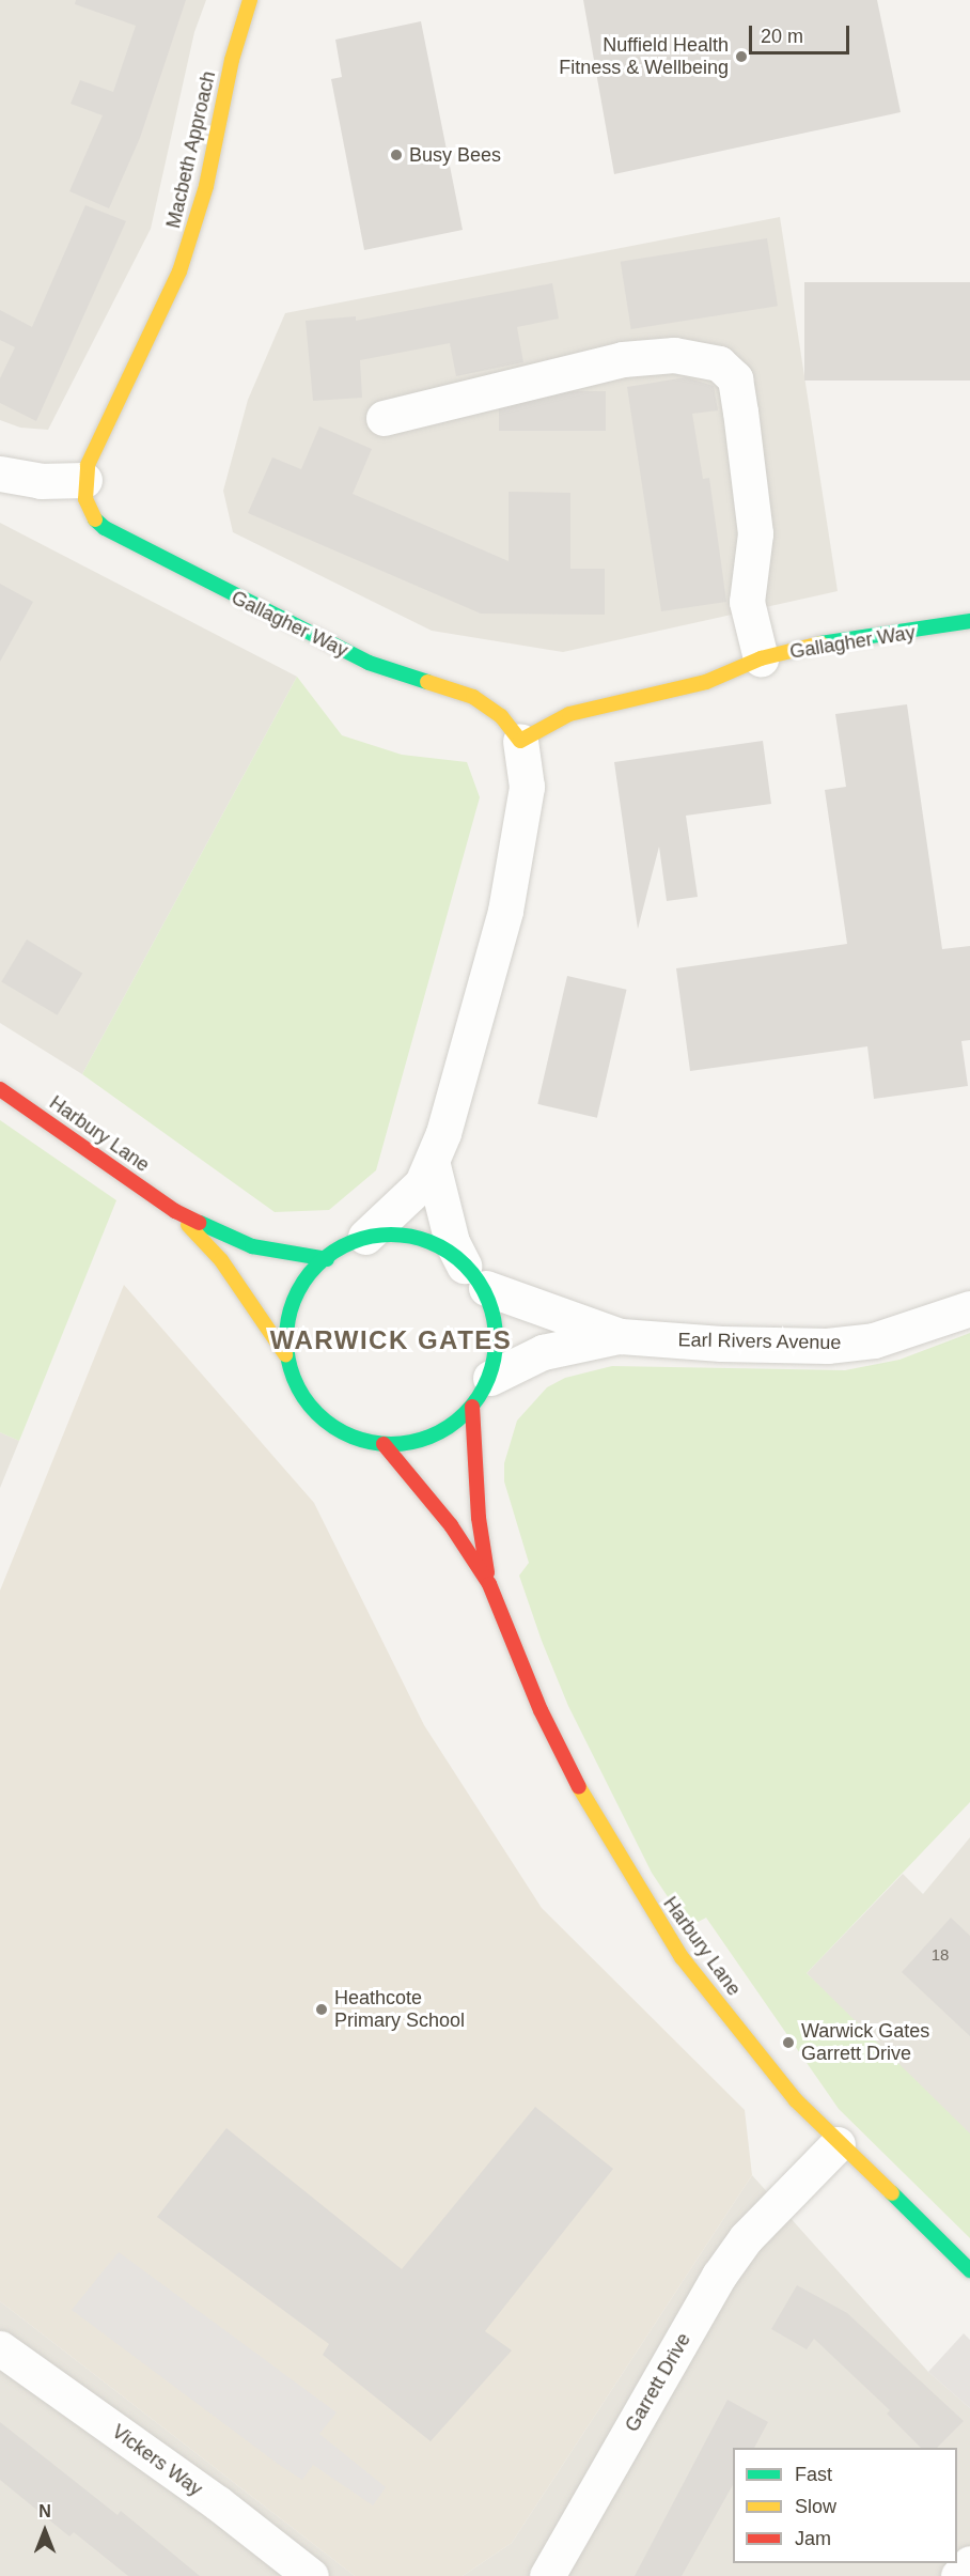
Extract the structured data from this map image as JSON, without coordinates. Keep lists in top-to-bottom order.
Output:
{
  "streets": {
    "street": [
      "Macbeth Approach",
      "Gallagher Way",
      "Harbury Lane",
      "Earl Rivers Avenue",
      "Garrett Drive",
      "Vickers Way"
    ]
  },
  "crossings": [
    ["Macbeth Approach", "Gallagher Way"],
    ["Harbury Lane", "Earl Rivers Avenue"],
    ["Harbury Lane", "Garrett Drive"]
  ],
  "districts": ["WARWICK GATES"],
  "places": [
    "Nuffield Health Fitness & Wellbeing",
    "Busy Bees",
    "Heathcote Primary School",
    "Warwick Gates Garrett Drive"
  ],
  "house_numbers": ["18"],
  "legend": ["Fast", "Slow", "Jam"],
  "scale_bar": "20 m",
  "north": "top"
}
